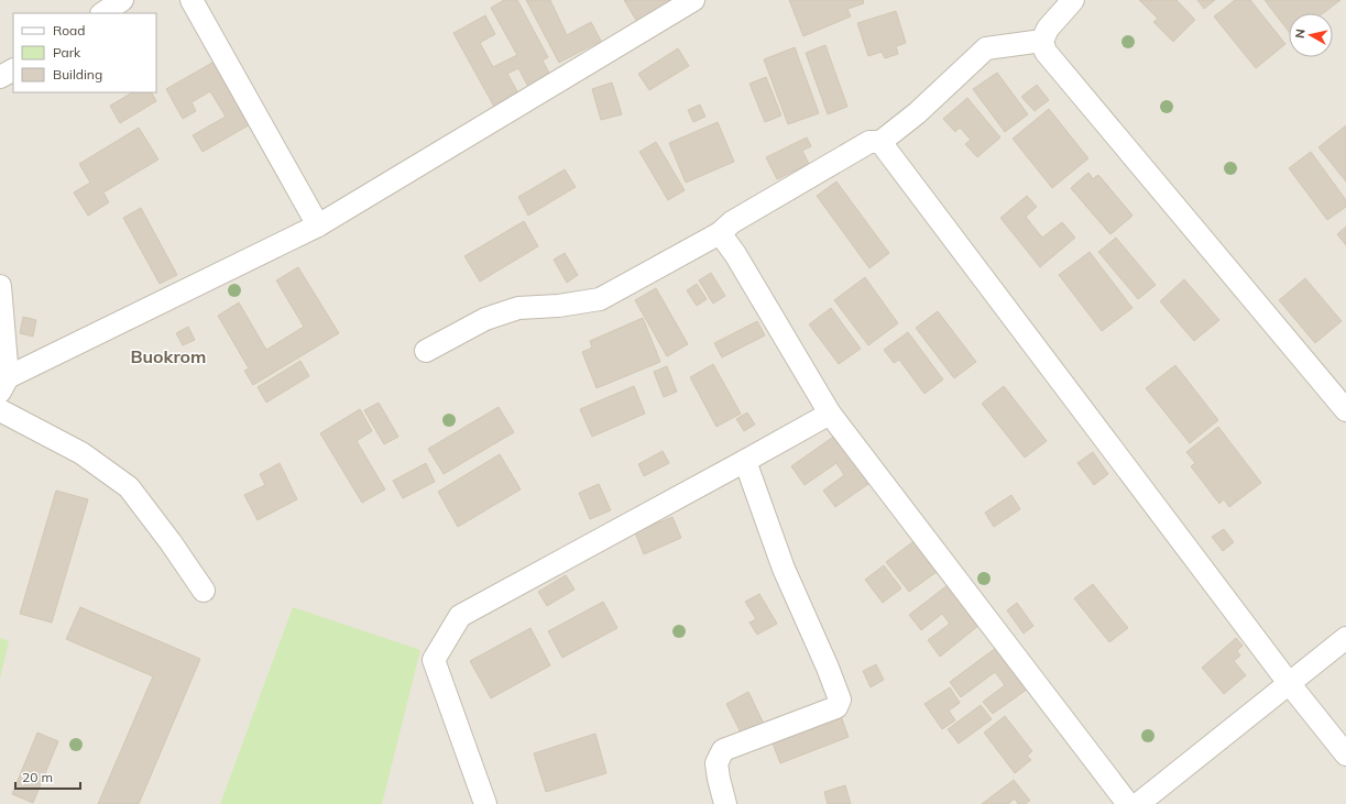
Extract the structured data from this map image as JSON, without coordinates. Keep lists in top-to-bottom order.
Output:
{
  "districts": ["Buokrom"],
  "legend": ["Road", "Park", "Building"],
  "scale_bar": "20 m",
  "north": "left"
}
